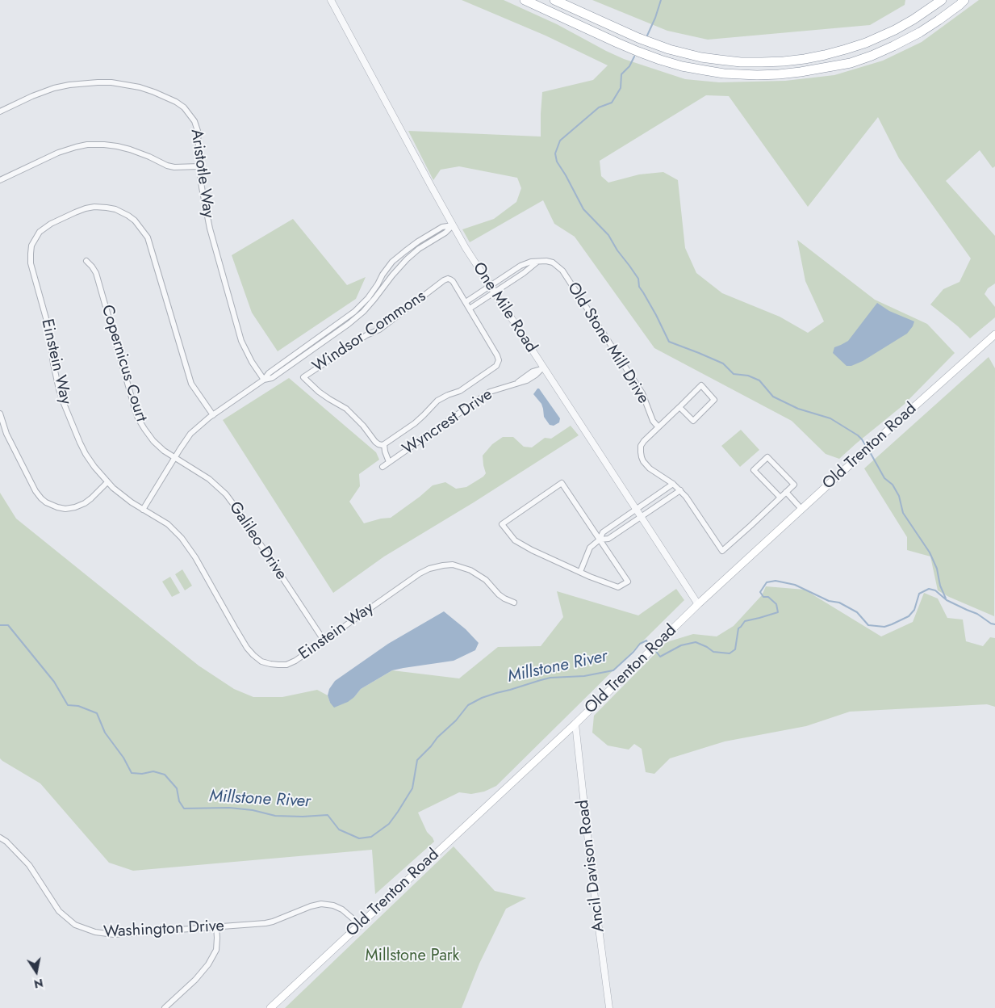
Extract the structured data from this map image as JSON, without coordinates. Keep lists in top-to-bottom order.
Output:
{
  "streets": {
    "main road": ["Old Trenton Road"],
    "street": [
      "Aristotle Way",
      "One Mile Road",
      "Windsor Commons",
      "Old Stone Mill Drive",
      "Einstein Way",
      "Copernicus Court",
      "Wyncrest Drive",
      "Galileo Drive",
      "Ancil Davison Road",
      "Washington Drive"
    ]
  },
  "crossings": [
    ["One Mile Road", "Old Stone Mill Drive"],
    ["One Mile Road", "Wyncrest Drive"],
    ["One Mile Road", "Old Trenton Road"],
    ["Einstein Way", "Galileo Drive"],
    ["Copernicus Court", "Galileo Drive"],
    ["Old Trenton Road", "Ancil Davison Road"],
    ["Old Trenton Road", "Washington Drive"]
  ],
  "water": ["Millstone River"],
  "parks": ["Millstone Park"],
  "north": "bottom"
}
